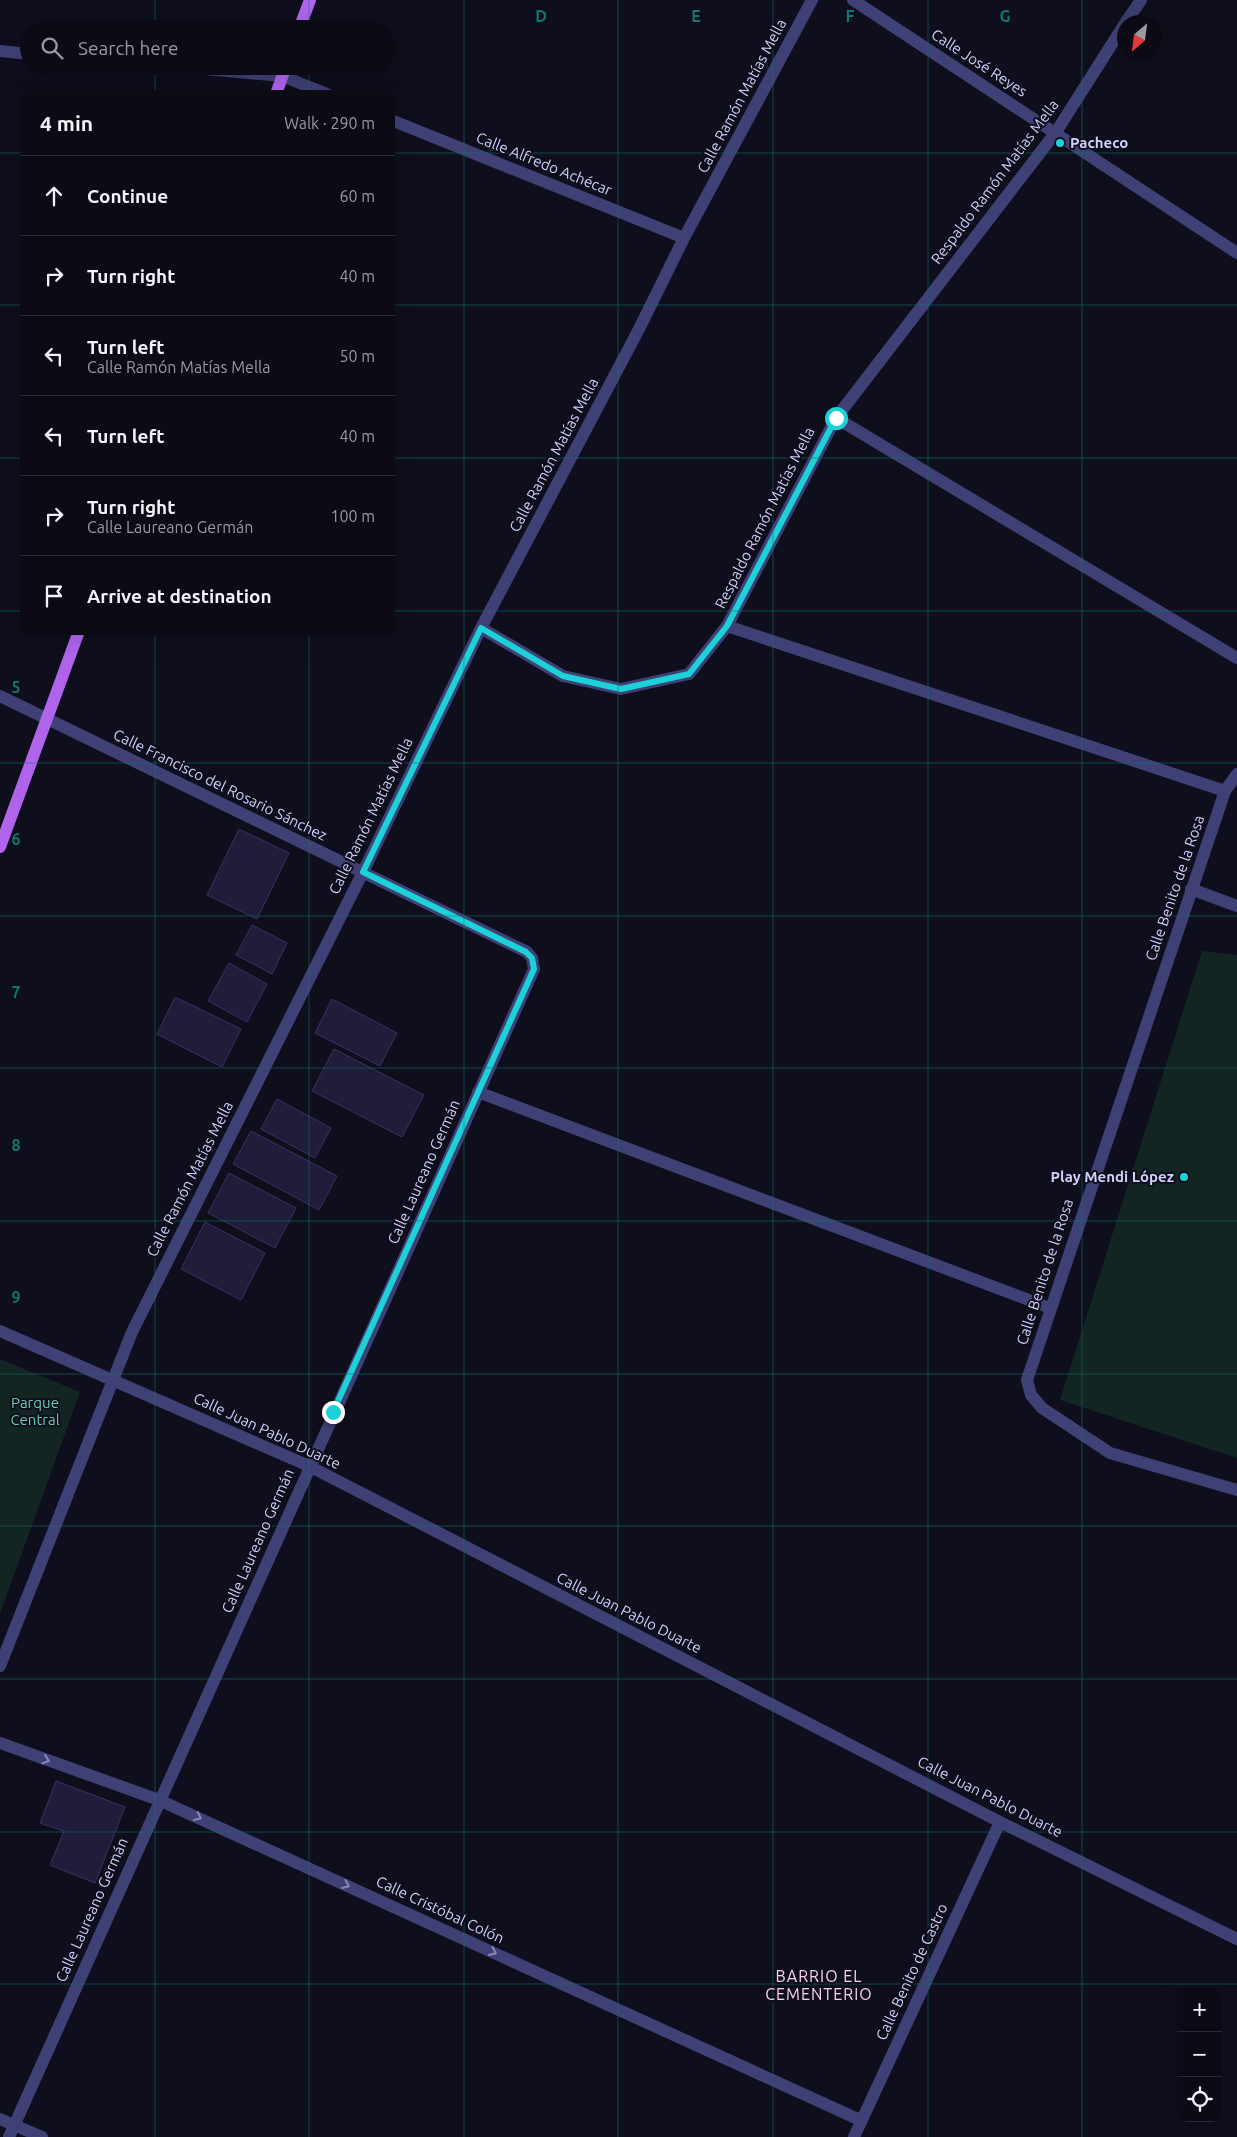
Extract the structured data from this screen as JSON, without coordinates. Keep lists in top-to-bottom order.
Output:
{
  "streets": {
    "street": [
      "Calle José Reyes",
      "Calle Ramón Matías Mella",
      "Calle Alfredo Achécar",
      "Respaldo Ramón Matías Mella",
      "Calle Francisco del Rosario Sánchez",
      "Calle Benito de la Rosa",
      "Calle Laureano Germán",
      "Calle Juan Pablo Duarte",
      "Calle Cristóbal Colón",
      "Calle Benito de Castro"
    ]
  },
  "crossings": [
    ["Calle José Reyes", "Respaldo Ramón Matías Mella"],
    ["Calle Ramón Matías Mella", "Calle Alfredo Achécar"],
    ["Calle Ramón Matías Mella", "Respaldo Ramón Matías Mella"],
    ["Calle Ramón Matías Mella", "Calle Francisco del Rosario Sánchez"],
    ["Calle Ramón Matías Mella", "Calle Juan Pablo Duarte"],
    ["Calle Francisco del Rosario Sánchez", "Calle Laureano Germán"],
    ["Calle Laureano Germán", "Calle Juan Pablo Duarte"],
    ["Calle Laureano Germán", "Calle Cristóbal Colón"],
    ["Calle Juan Pablo Duarte", "Calle Benito de Castro"],
    ["Calle Cristóbal Colón", "Calle Benito de Castro"]
  ],
  "one_way": ["Calle Cristóbal Colón"],
  "districts": ["BARRIO EL CEMENTERIO"],
  "parks": ["Parque Central"],
  "places": ["Pacheco", "Play Mendi López"],
  "north": "bottom left",
  "page": {
    "search": "Search here",
    "heading": ["4 min", "Walk · 290 m"],
    "list": [
      ["Continue", "60 m"],
      ["Turn right", "40 m"],
      ["Turn left", "Calle Ramón Matías Mella", "50 m"],
      ["Turn left", "40 m"],
      ["Turn right", "Calle Laureano Germán", "100 m"],
      "Arrive at destination"
    ],
    "map_buttons": ["+", "−"]
  },
  "grid": {
    "columns": [
      "D",
      "E",
      "F",
      "G"
    ],
    "rows": [
      "5",
      "6",
      "7",
      "8",
      "9"
    ]
  }
}
